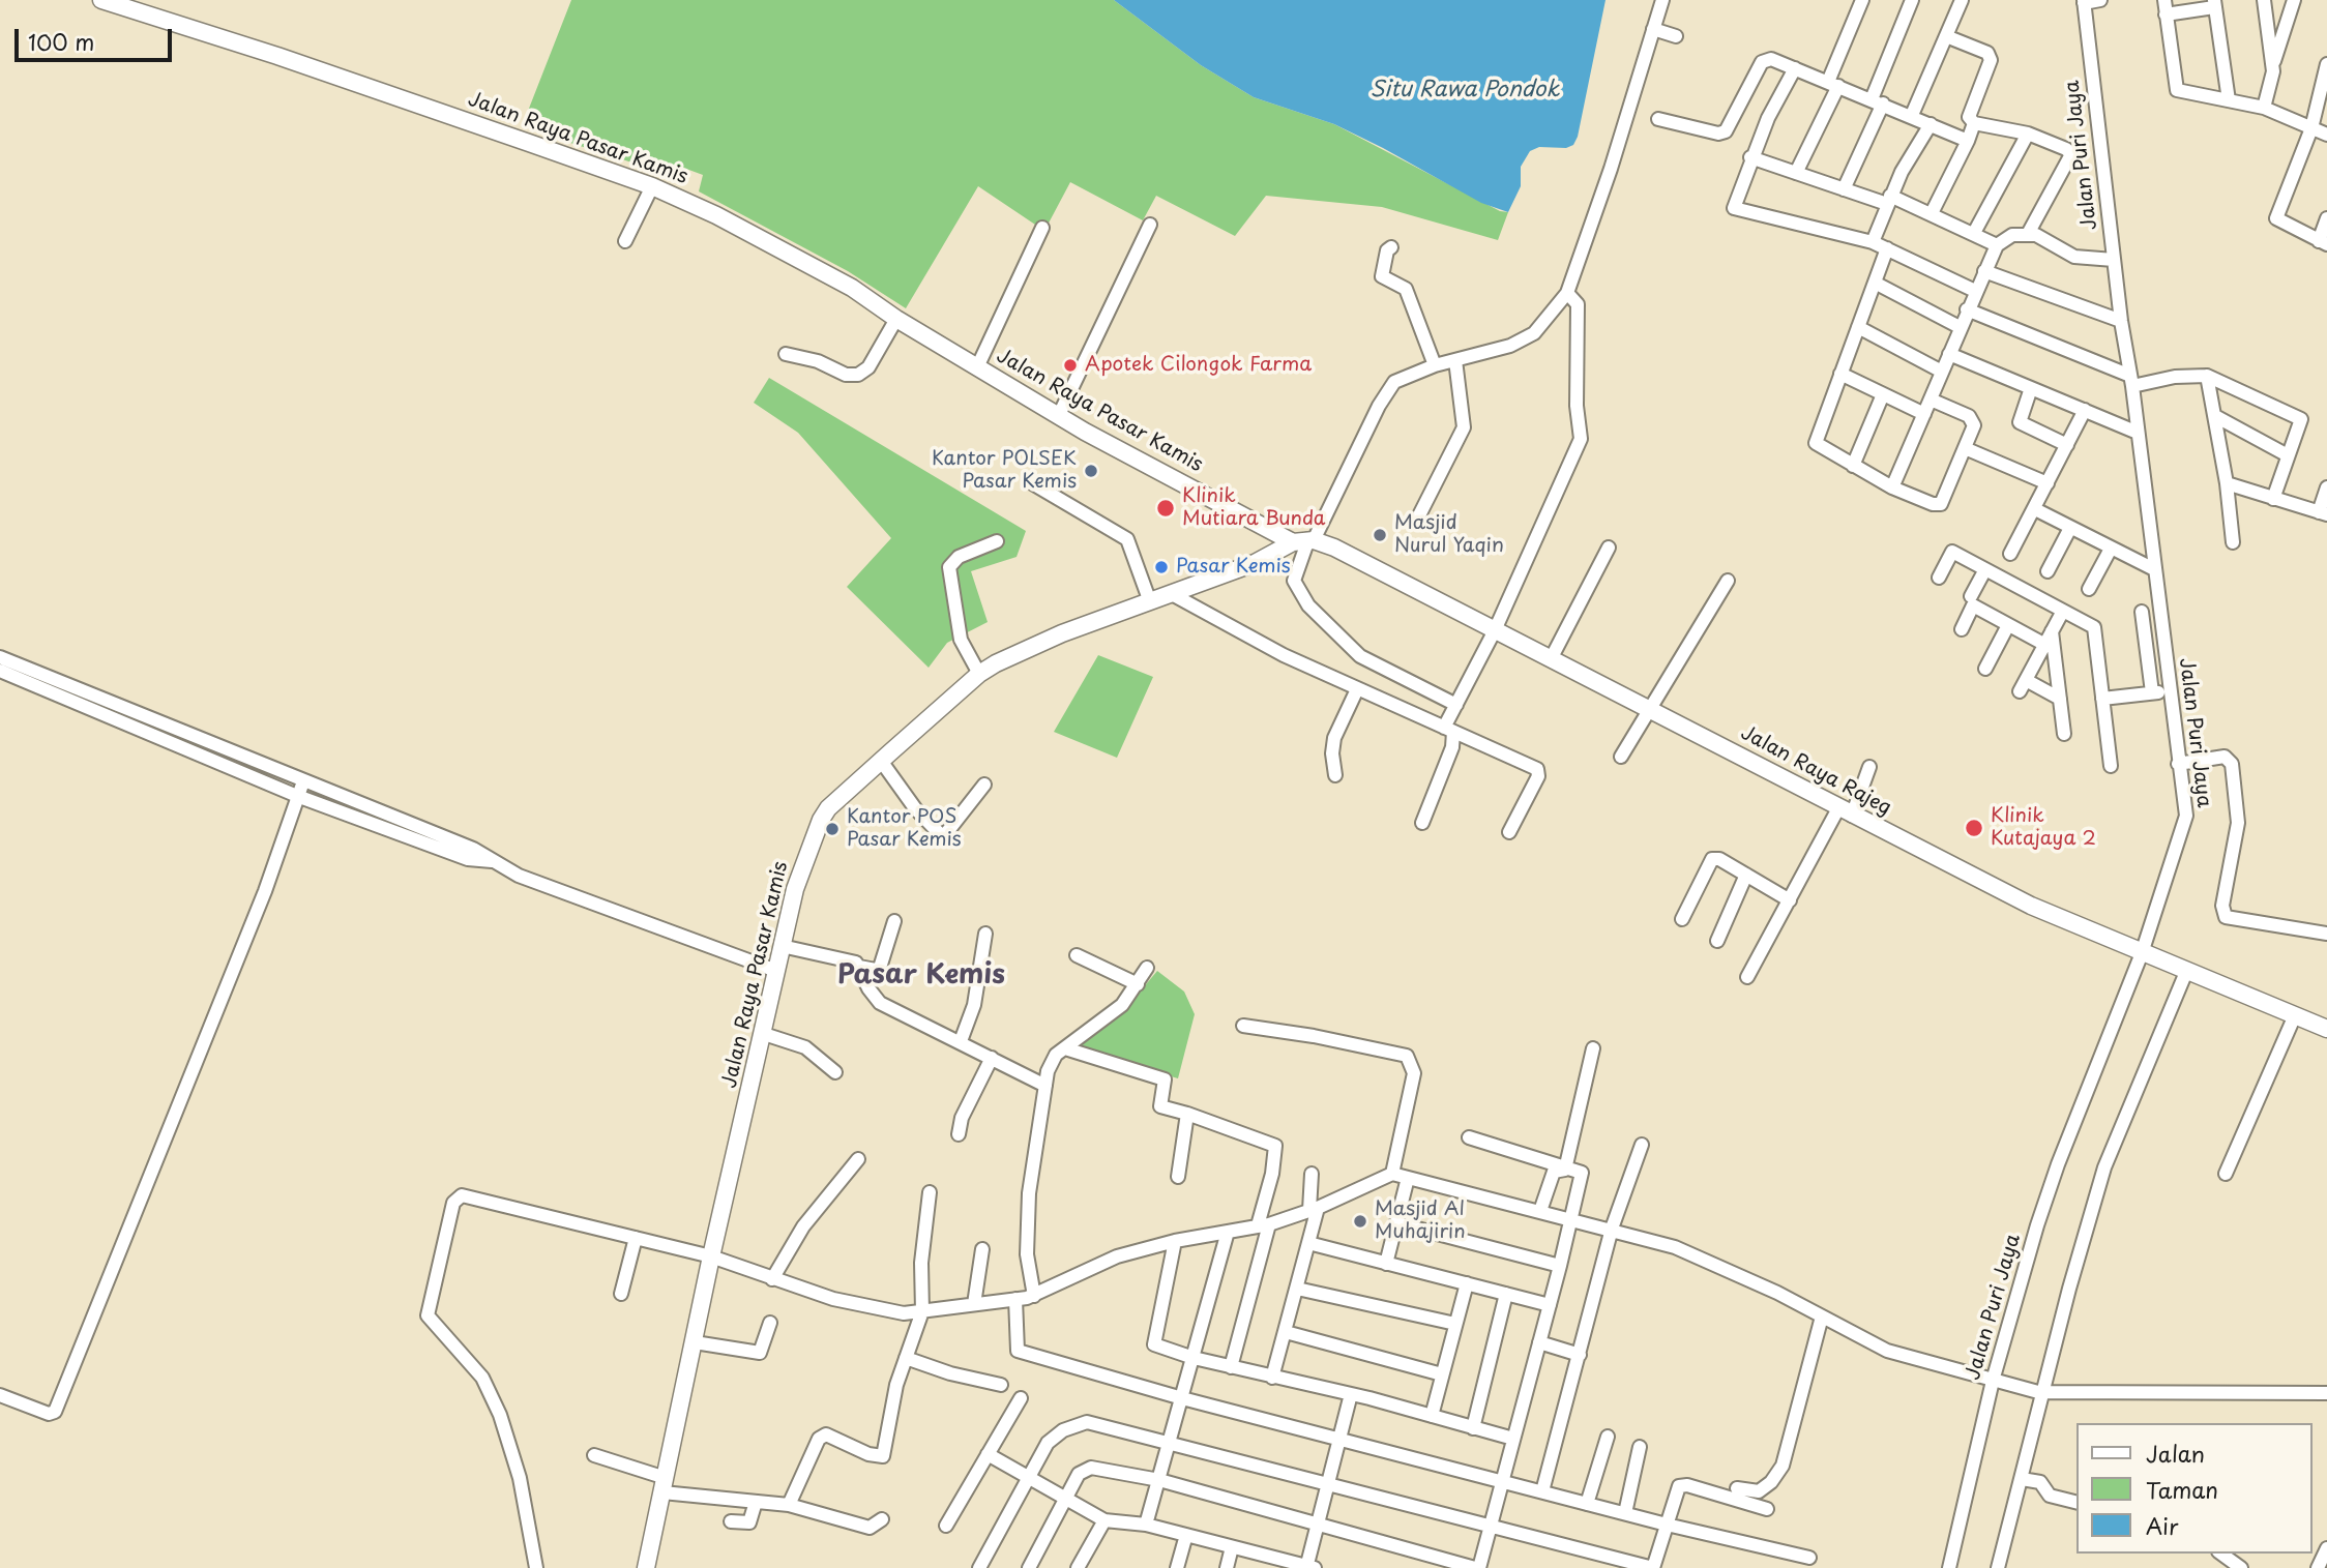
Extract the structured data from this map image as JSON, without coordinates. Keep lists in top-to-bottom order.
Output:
{
  "streets": {
    "main road": ["Jalan Raya Pasar Kamis", "Jalan Raya Rajeg"],
    "street": ["Jalan Puri Jaya"]
  },
  "crossings": [
    ["Jalan Raya Pasar Kamis", "Jalan Raya Rajeg"],
    ["Jalan Puri Jaya", "Jalan Raya Rajeg"]
  ],
  "districts": ["Pasar Kemis"],
  "water": ["Situ Rawa Pondok"],
  "places": [
    "Apotek Cilongok Farma",
    "Kantor POLSEK Pasar Kemis",
    "Klinik Mutiara Bunda",
    "Masjid Nurul Yaqin",
    "Pasar Kemis",
    "Klinik Kutajaya 2",
    "Kantor POS Pasar Kemis",
    "Masjid Al Muhajirin"
  ],
  "legend": ["Jalan", "Taman", "Air"],
  "scale_bar": "100 m"
}
